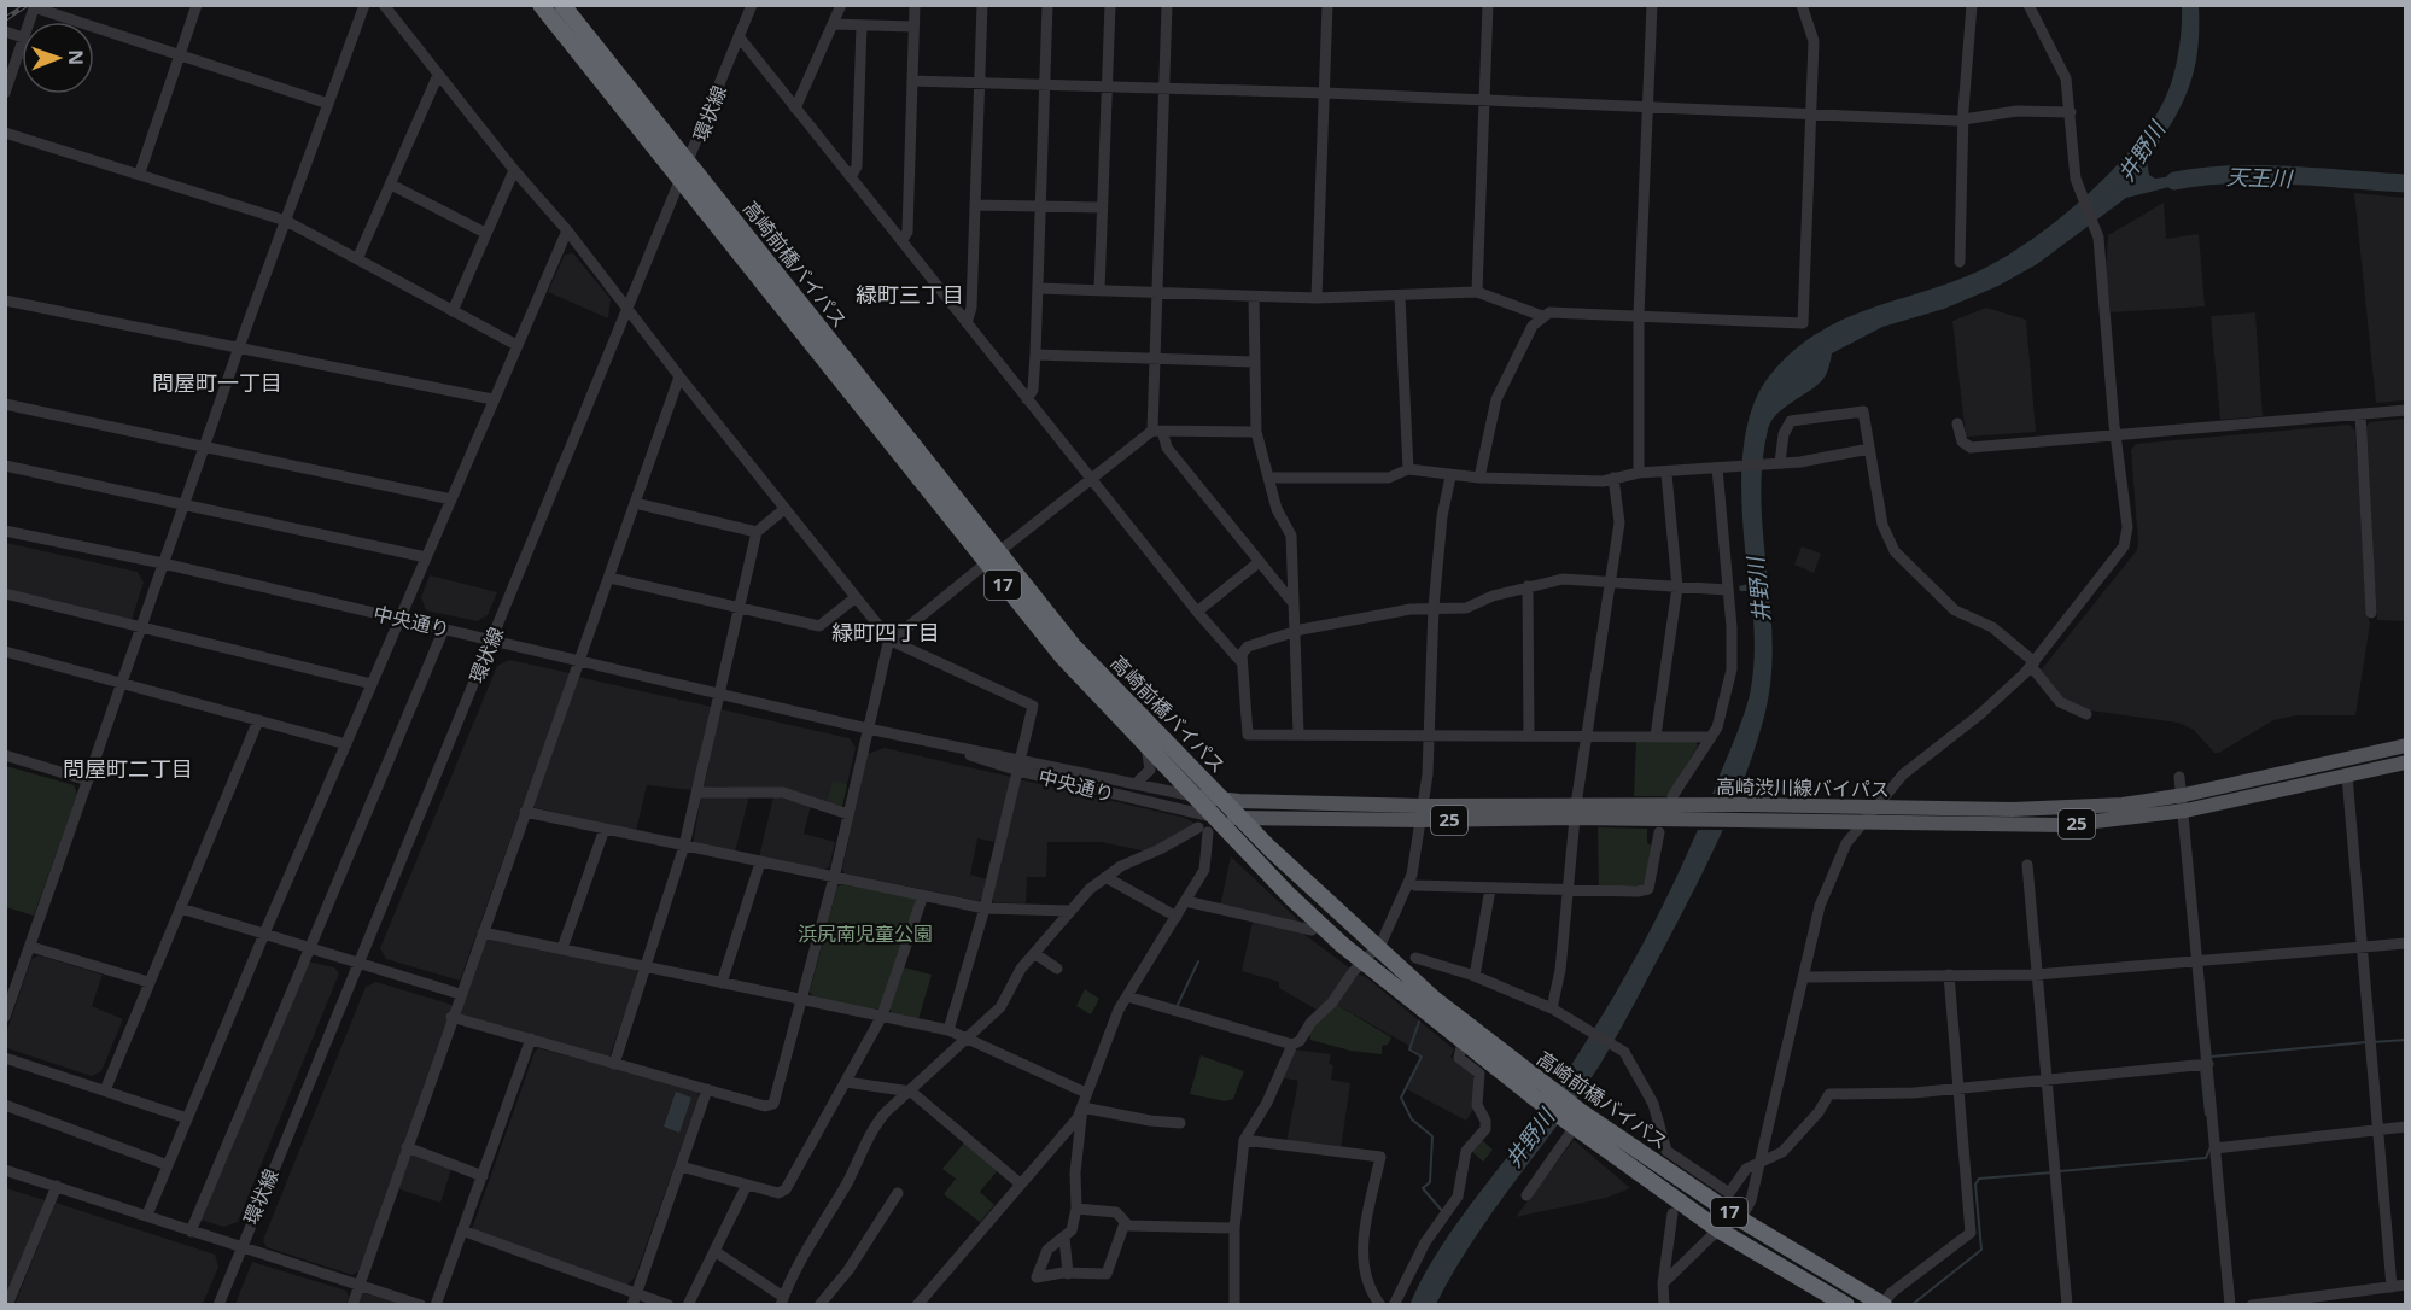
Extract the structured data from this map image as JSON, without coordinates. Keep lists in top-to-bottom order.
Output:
{
  "streets": {
    "highway": ["高崎前橋バイパス", "17"],
    "main road": ["高崎渋川線バイパス", "25"],
    "street": ["環状線", "中央通り"]
  },
  "crossings": [
    ["環状線", "高崎前橋バイパス"],
    ["環状線", "中央通り"],
    ["高崎前橋バイパス", "中央通り"],
    ["高崎前橋バイパス", "高崎渋川線バイパス"],
    ["中央通り", "高崎渋川線バイパス"]
  ],
  "districts": [
    "緑町三丁目",
    "問屋町一丁目",
    "緑町四丁目",
    "問屋町二丁目"
  ],
  "water": ["井野川", "天王川"],
  "parks": ["浜尻南児童公園"],
  "north": "right"
}
